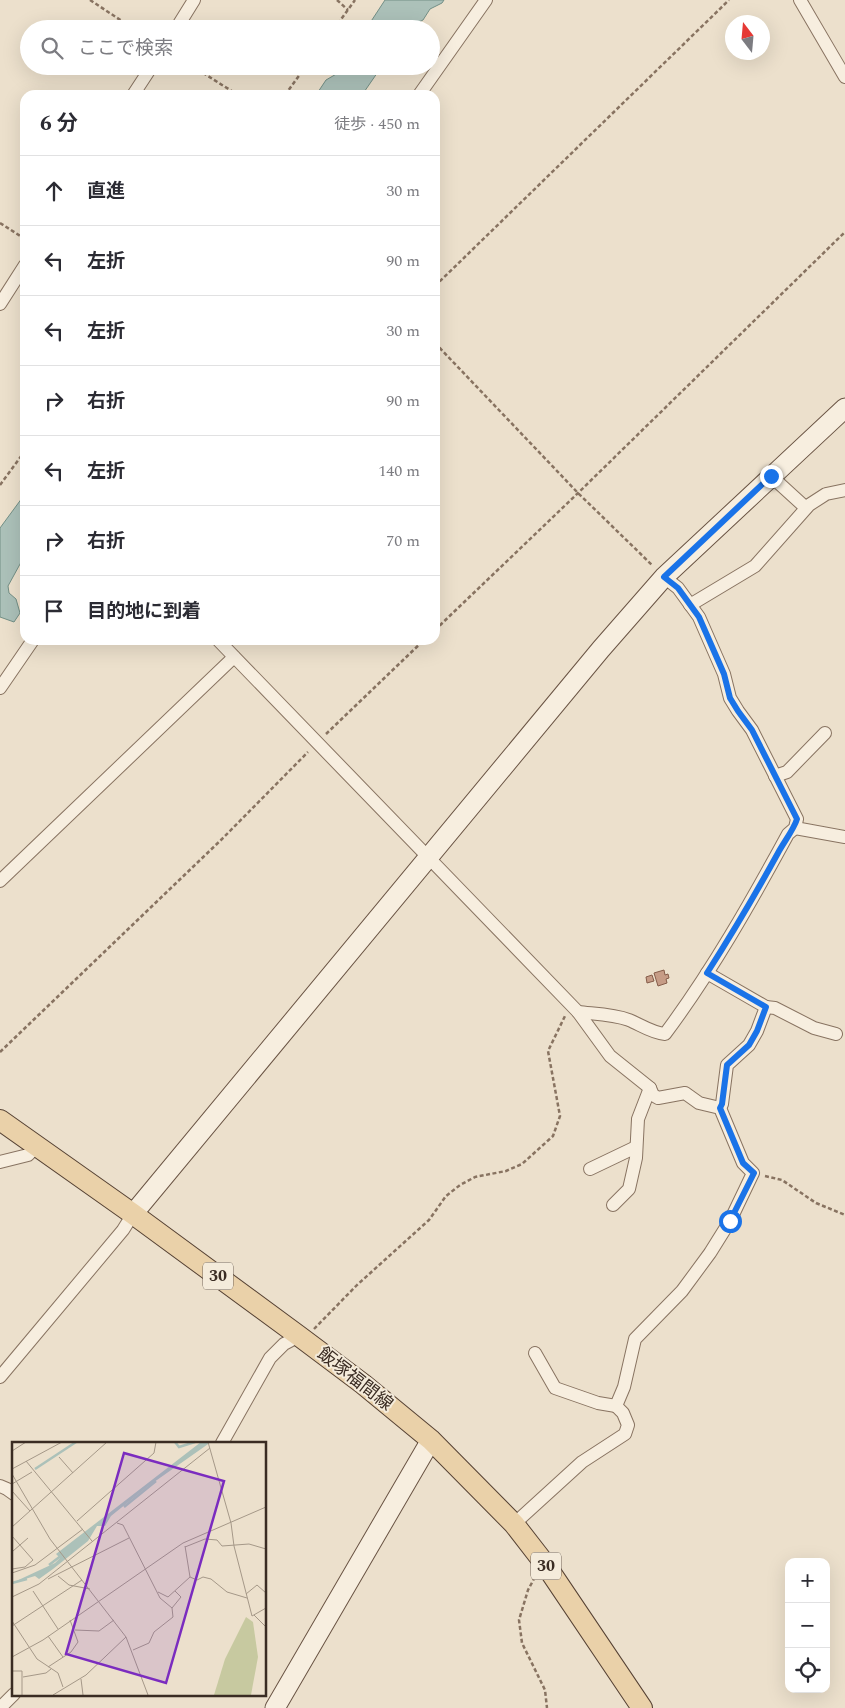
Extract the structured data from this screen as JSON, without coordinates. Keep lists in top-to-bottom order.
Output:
{
  "streets": {
    "main road": ["30", "飯塚福間線"]
  },
  "north": "top",
  "page": {
    "search": "ここで検索",
    "heading": ["6 分", "徒歩 · 450 m"],
    "list": [
      ["直進", "30 m"],
      ["左折", "90 m"],
      ["左折", "30 m"],
      ["右折", "90 m"],
      ["左折", "140 m"],
      ["右折", "70 m"],
      "目的地に到着"
    ],
    "map_buttons": ["+", "−"]
  }
}
